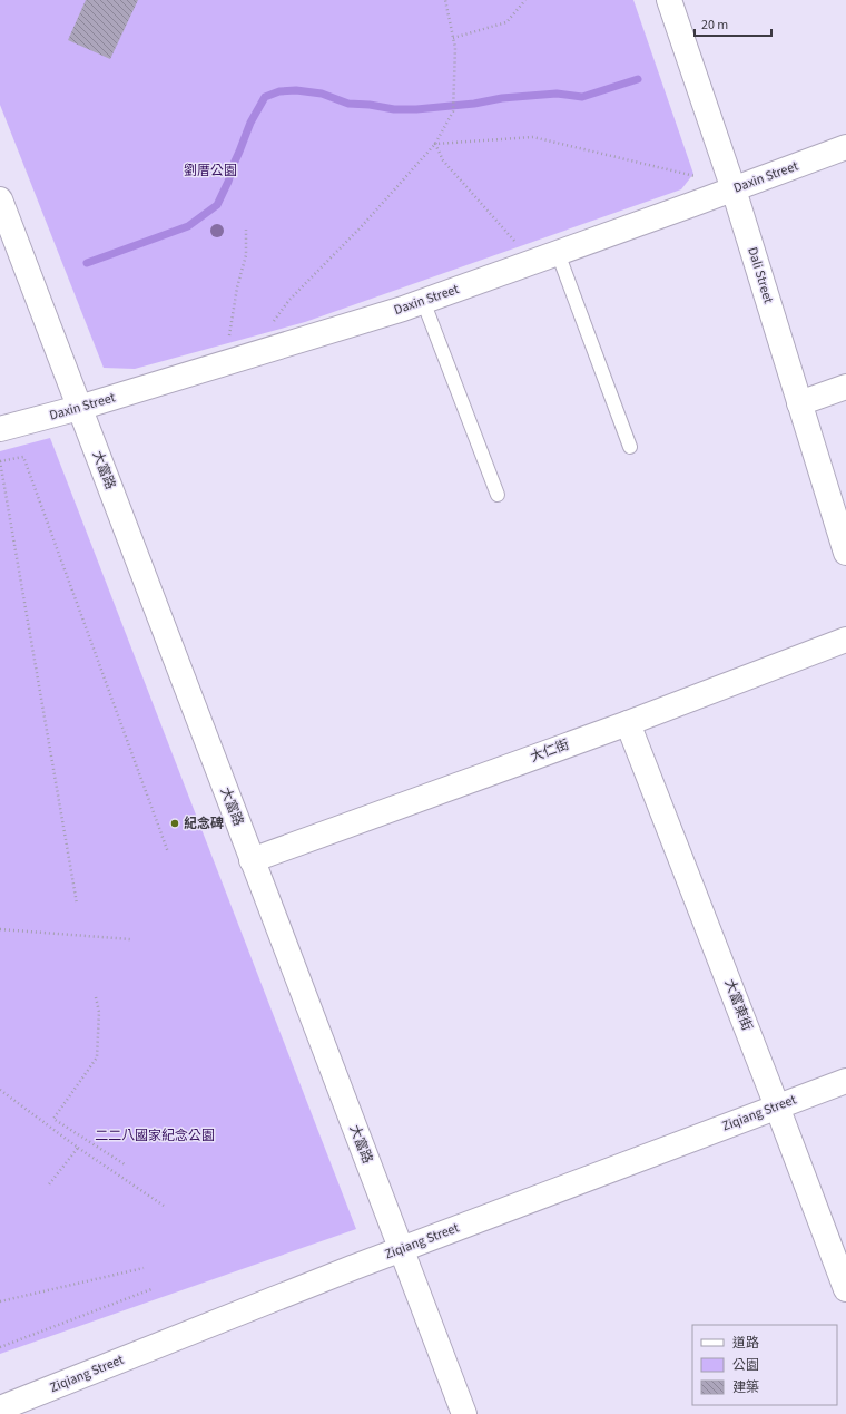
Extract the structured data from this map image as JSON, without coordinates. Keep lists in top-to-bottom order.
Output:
{
  "streets": {
    "street": [
      "Daxin Street",
      "Dali Street",
      "大富路",
      "大仁街",
      "大富東街",
      "Ziqiang Street"
    ]
  },
  "crossings": [
    ["Daxin Street", "Dali Street"],
    ["Daxin Street", "大富路"],
    ["大富路", "大仁街"],
    ["大富路", "Ziqiang Street"],
    ["大仁街", "大富東街"],
    ["大富東街", "Ziqiang Street"]
  ],
  "parks": ["劉厝公園", "二二八國家紀念公園"],
  "places": ["紀念碑"],
  "legend": ["道路", "公園", "建築"],
  "scale_bar": "20 m"
}
